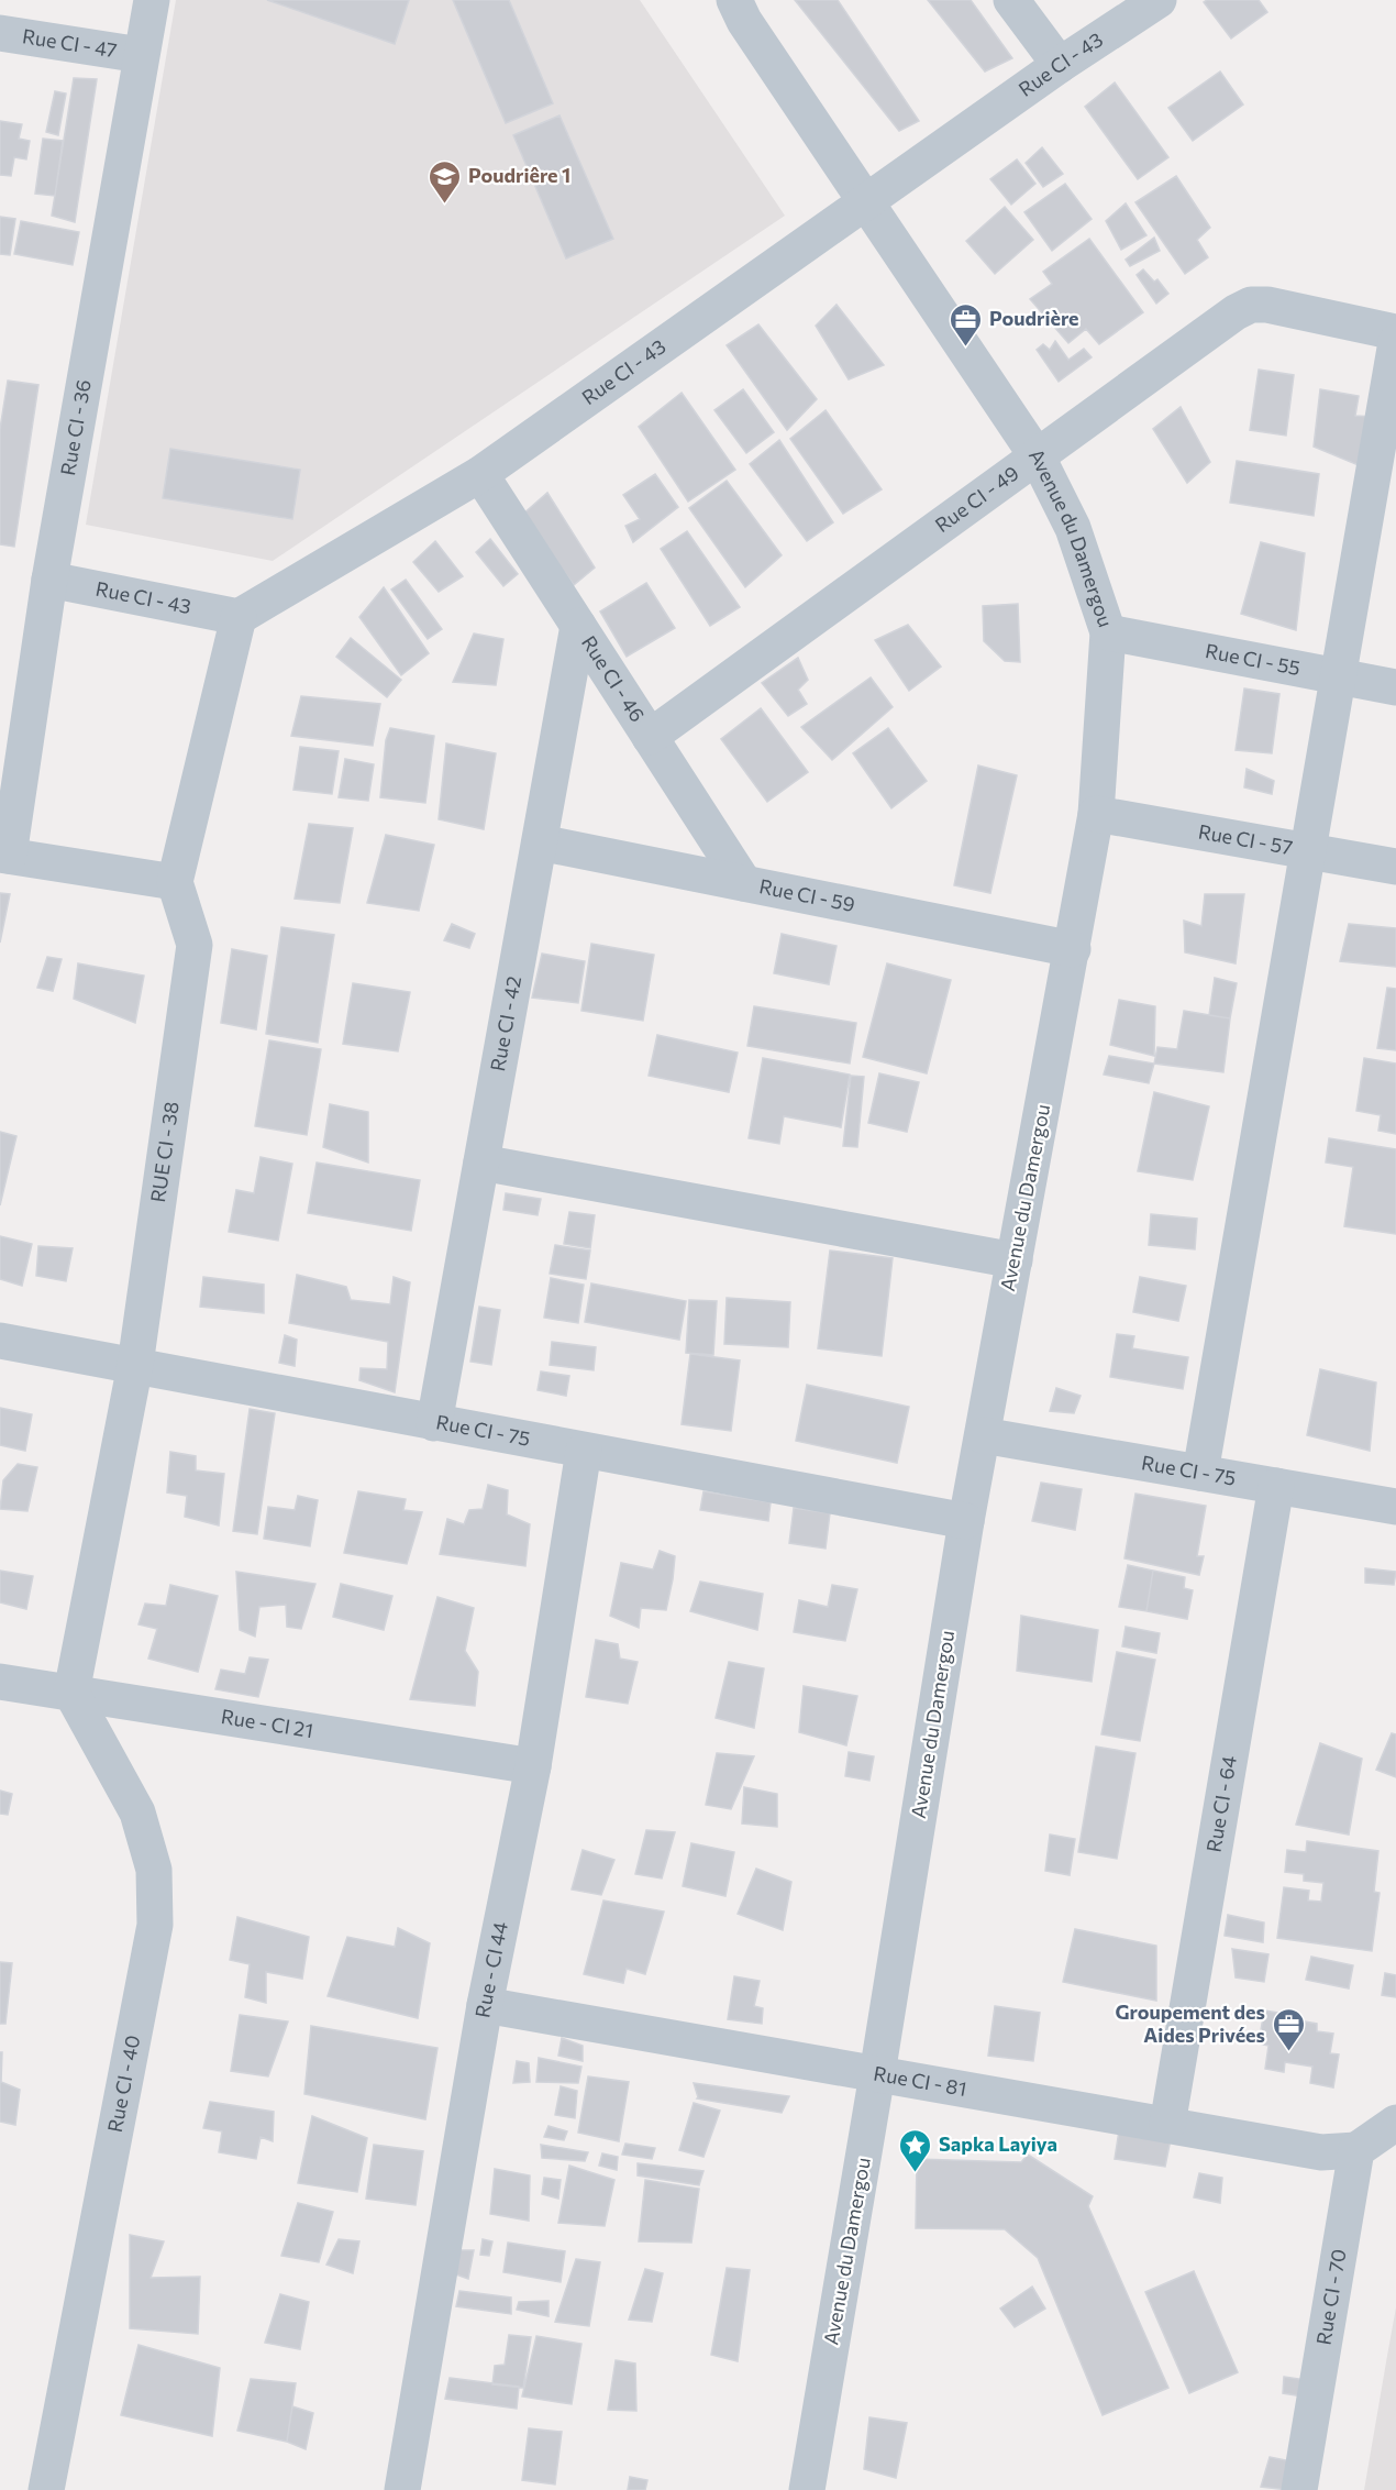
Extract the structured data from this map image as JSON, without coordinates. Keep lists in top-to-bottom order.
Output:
{
  "streets": {
    "street": [
      "Rue CI - 47",
      "Rue CI - 43",
      "Rue CI - 36",
      "Rue CI - 49",
      "Avenue du Damergou",
      "Rue CI - 55",
      "Rue CI - 46",
      "Rue CI - 57",
      "Rue CI - 59",
      "Rue CI - 42",
      "RUE CI - 38",
      "Rue CI - 75",
      "Rue - CI 21",
      "Rue CI - 64",
      "Rue - CI 44",
      "Rue CI - 81",
      "Rue CI - 40",
      "Rue CI - 70"
    ]
  },
  "crossings": [
    ["Rue CI - 47", "Rue CI - 36"],
    ["Rue CI - 43", "Rue CI - 36"],
    ["Rue CI - 43", "Avenue du Damergou"],
    ["Rue CI - 43", "Rue CI - 46"],
    ["Rue CI - 36", "RUE CI - 38"],
    ["Rue CI - 49", "Avenue du Damergou"],
    ["Rue CI - 49", "Rue CI - 46"],
    ["Avenue du Damergou", "Rue CI - 55"],
    ["Avenue du Damergou", "Rue CI - 57"],
    ["Avenue du Damergou", "Rue CI - 59"],
    ["Avenue du Damergou", "Rue CI - 75"],
    ["Avenue du Damergou", "Rue CI - 81"],
    ["Rue CI - 46", "Rue CI - 59"],
    ["Rue CI - 46", "Rue CI - 42"],
    ["Rue CI - 59", "Rue CI - 42"],
    ["Rue CI - 42", "Rue CI - 75"],
    ["RUE CI - 38", "Rue CI - 75"],
    ["RUE CI - 38", "Rue - CI 21"],
    ["RUE CI - 38", "Rue CI - 40"],
    ["Rue CI - 75", "Rue CI - 64"],
    ["Rue CI - 75", "Rue - CI 44"],
    ["Rue - CI 21", "Rue - CI 44"],
    ["Rue - CI 21", "Rue CI - 40"],
    ["Rue CI - 64", "Rue CI - 81"],
    ["Rue - CI 44", "Rue CI - 81"],
    ["Rue CI - 81", "Rue CI - 70"]
  ],
  "places": {
    "school or university": ["Poudriêre 1"],
    "office": ["Poudrière", "Groupement des Aides Privées"],
    "place": ["Sapka Layiya"]
  }
}
